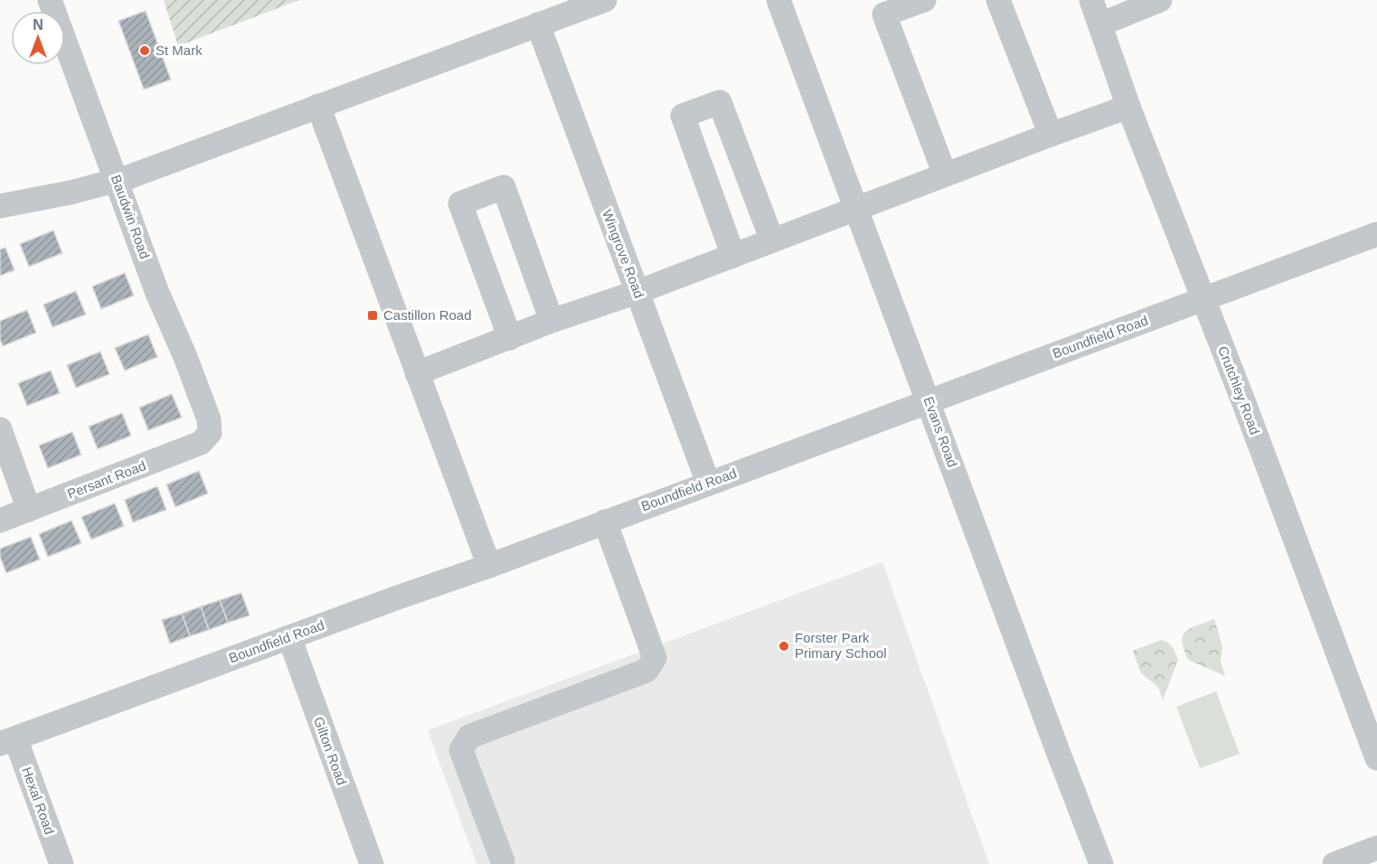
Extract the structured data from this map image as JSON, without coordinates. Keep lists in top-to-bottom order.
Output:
{
  "streets": {
    "street": [
      "Baudwin Road",
      "Wingrove Road",
      "Boundfield Road",
      "Crutchley Road",
      "Evans Road",
      "Persant Road",
      "Gilton Road",
      "Hexal Road"
    ]
  },
  "crossings": [
    ["Baudwin Road", "Persant Road"],
    ["Wingrove Road", "Boundfield Road"],
    ["Boundfield Road", "Crutchley Road"],
    ["Boundfield Road", "Evans Road"],
    ["Boundfield Road", "Gilton Road"],
    ["Boundfield Road", "Hexal Road"]
  ],
  "places": {
    "other": ["St Mark", "Forster Park Primary School"],
    "transit": ["Castillon Road"]
  },
  "north": "top"
}
